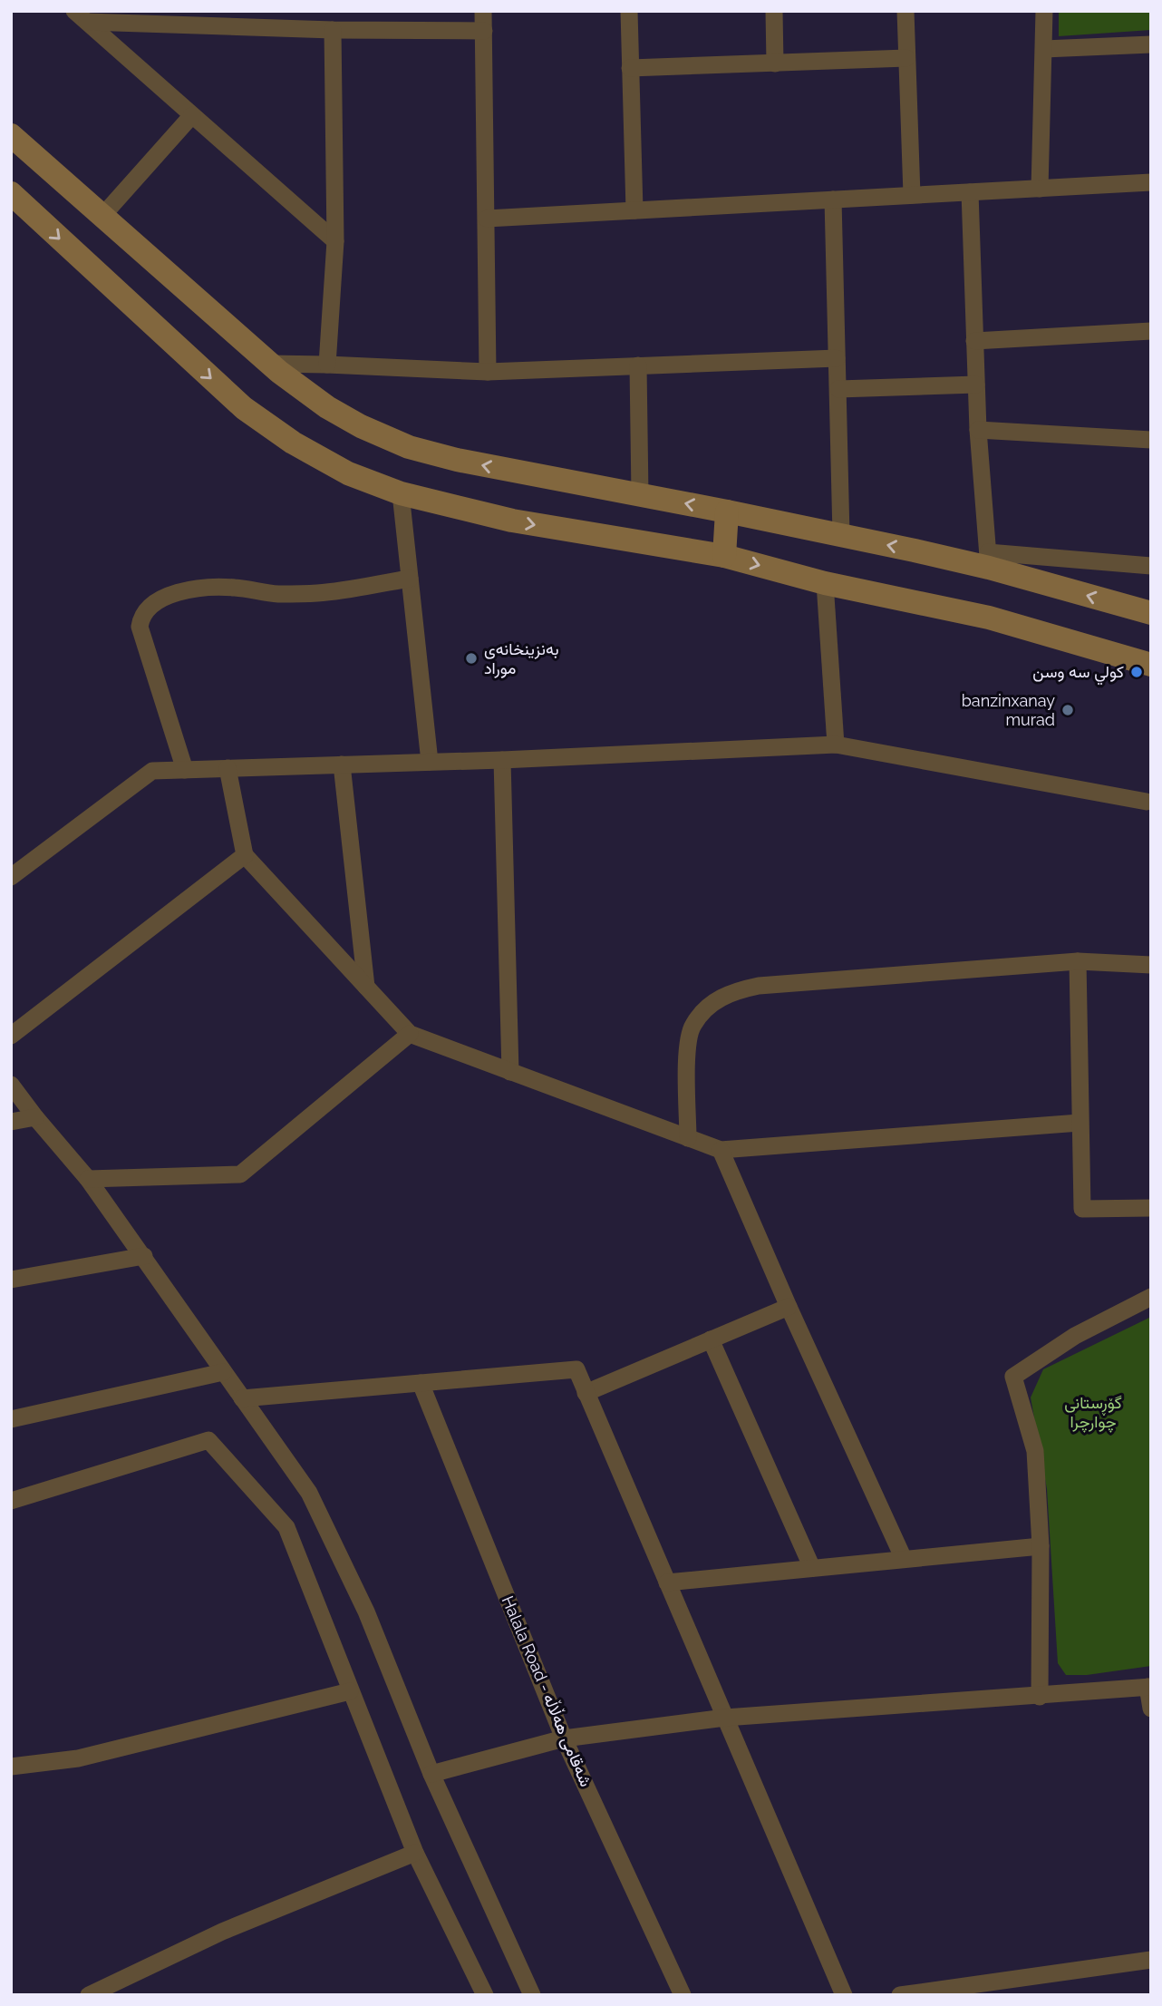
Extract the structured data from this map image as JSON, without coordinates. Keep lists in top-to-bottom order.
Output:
{
  "streets": {
    "street": ["Halala Road - شەقامی هەڵاڵە"]
  },
  "parks": ["گۆڕستانی چوارچرا"],
  "places": ["بەنزینخانەی موراد", "كولي سه وسن", "banzinxanay murad"]
}
